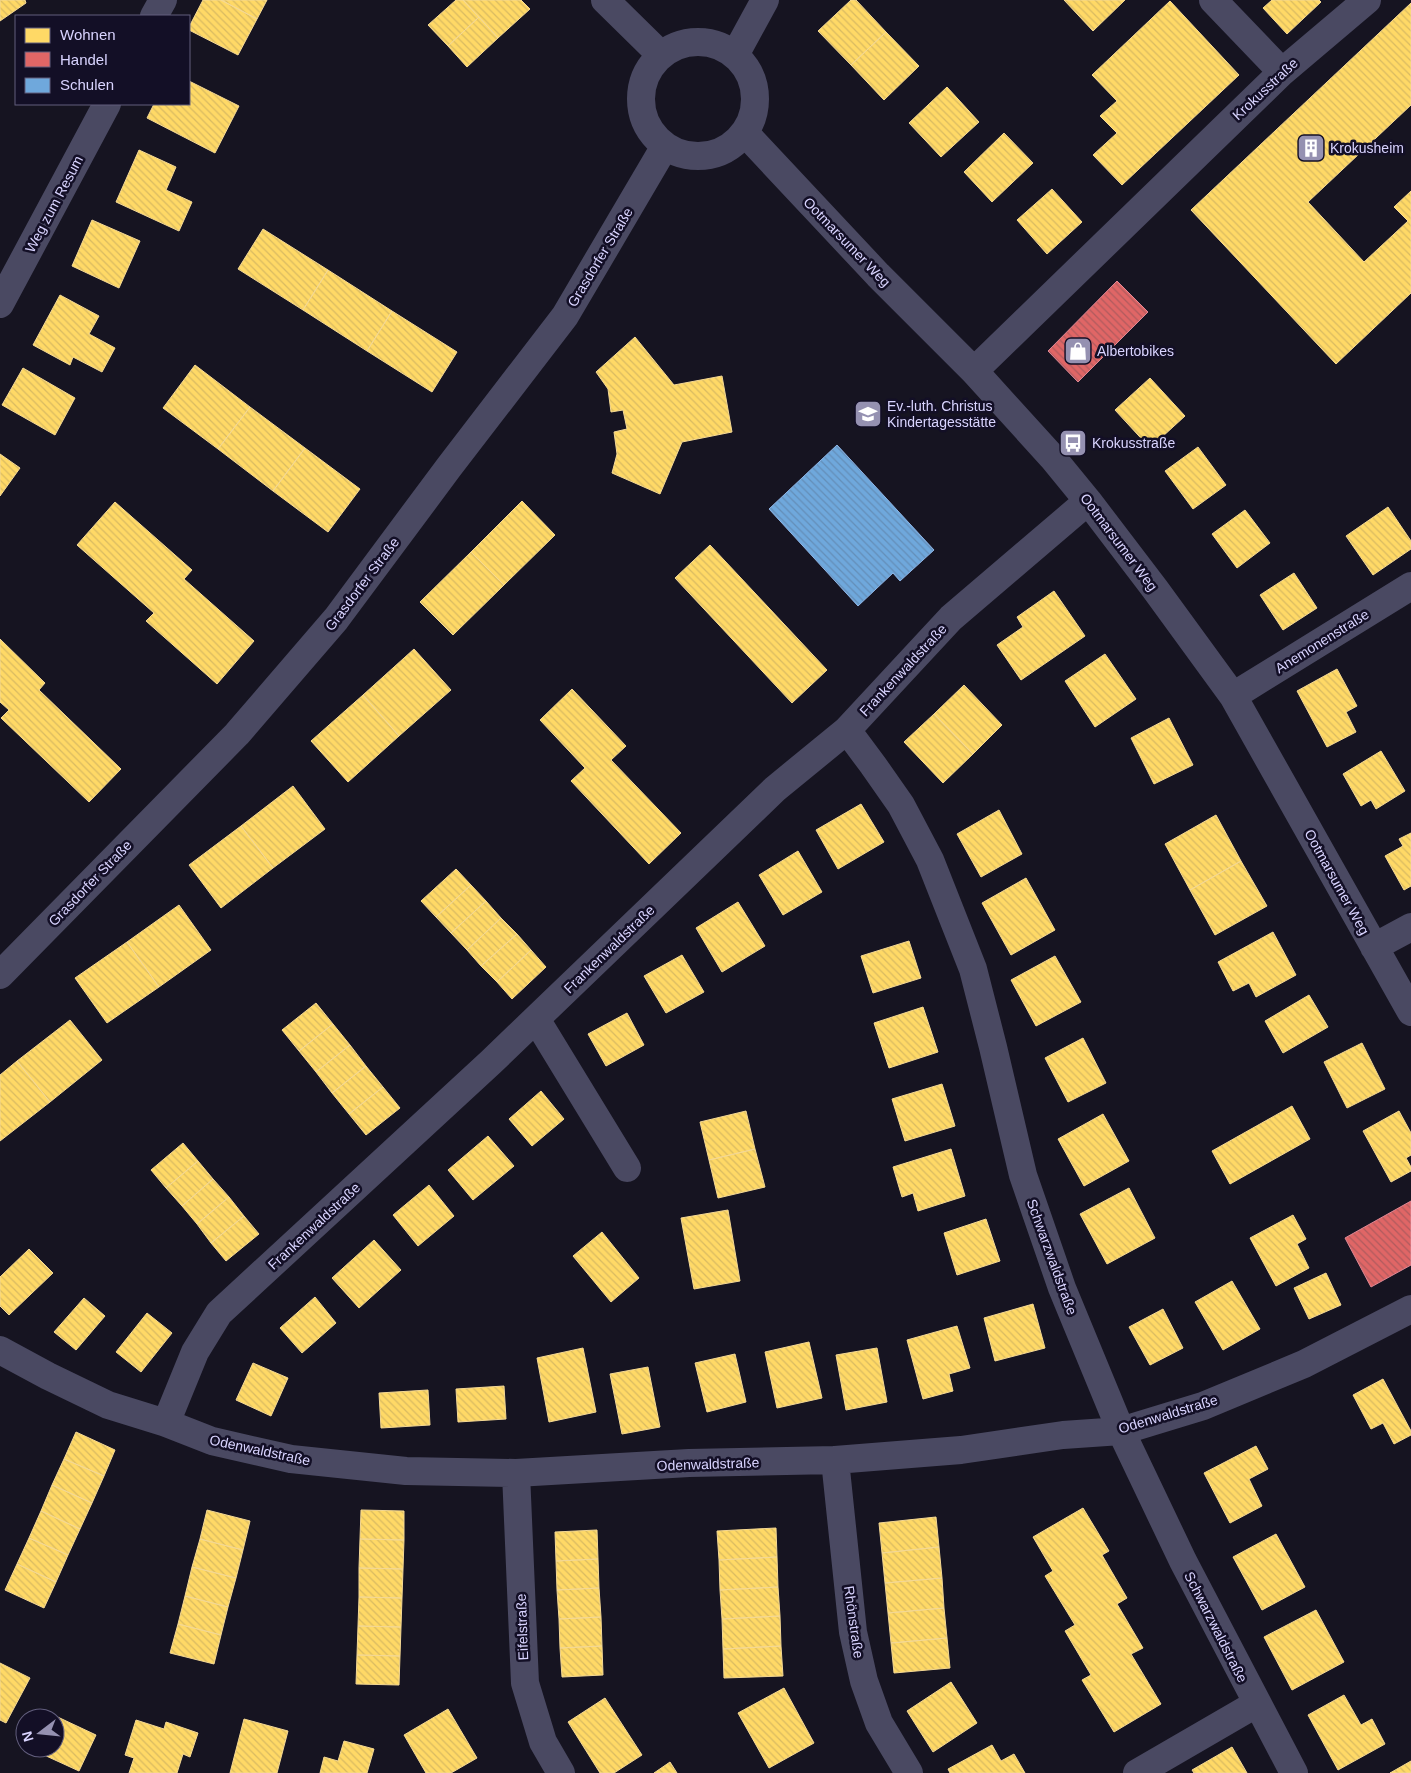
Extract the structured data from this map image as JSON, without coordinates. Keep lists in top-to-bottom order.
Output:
{
  "streets": {
    "street": [
      "Krokusstraße",
      "Weg zum Resum",
      "Ootmarsumer Weg",
      "Grasdorfer Straße",
      "Anemonenstraße",
      "Frankenwaldstraße",
      "Schwarzwaldstraße",
      "Odenwaldstraße",
      "Rhönstraße",
      "Eifelstraße"
    ]
  },
  "crossings": [
    ["Krokusstraße", "Ootmarsumer Weg"],
    ["Ootmarsumer Weg", "Grasdorfer Straße"],
    ["Ootmarsumer Weg", "Anemonenstraße"],
    ["Ootmarsumer Weg", "Frankenwaldstraße"],
    ["Frankenwaldstraße", "Schwarzwaldstraße"],
    ["Frankenwaldstraße", "Odenwaldstraße"],
    ["Schwarzwaldstraße", "Odenwaldstraße"],
    ["Odenwaldstraße", "Rhönstraße"],
    ["Odenwaldstraße", "Eifelstraße"]
  ],
  "places": {
    "building": ["Krokusheim"],
    "shop": ["Albertobikes"],
    "school or university": ["Ev.-luth. Christus Kindertagesstätte"],
    "bus stop": ["Krokusstraße"]
  },
  "legend": ["Wohnen", "Handel", "Schulen"],
  "north": "left"
}
